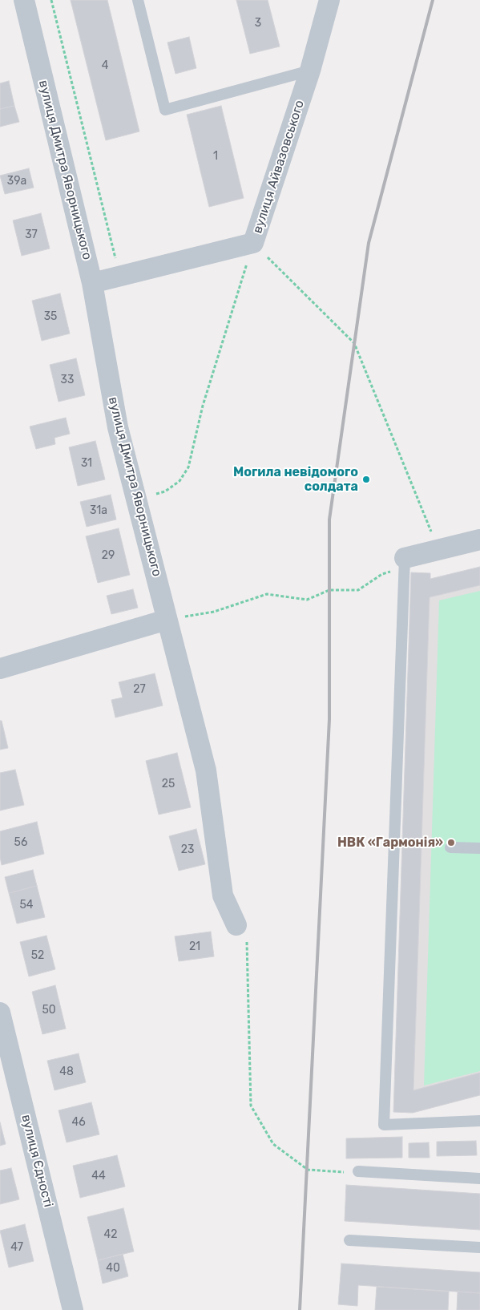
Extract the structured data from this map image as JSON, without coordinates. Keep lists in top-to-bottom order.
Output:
{
  "streets": {
    "street": ["вулиця Айвазовського", "вулиця Дмитра Яворницького", "вулиця Єдності"]
  },
  "crossings": [
    ["вулиця Айвазовського", "вулиця Дмитра Яворницького"]
  ],
  "places": ["Могила невідомого солдата", "НВК «Гармонія»"],
  "house_numbers": [
    "3",
    "4",
    "1",
    "39а",
    "37",
    "35",
    "33",
    "31",
    "31а",
    "29",
    "27",
    "25",
    "56",
    "23",
    "54",
    "21",
    "52",
    "50",
    "48",
    "46",
    "44",
    "42",
    "47",
    "40"
  ]
}
